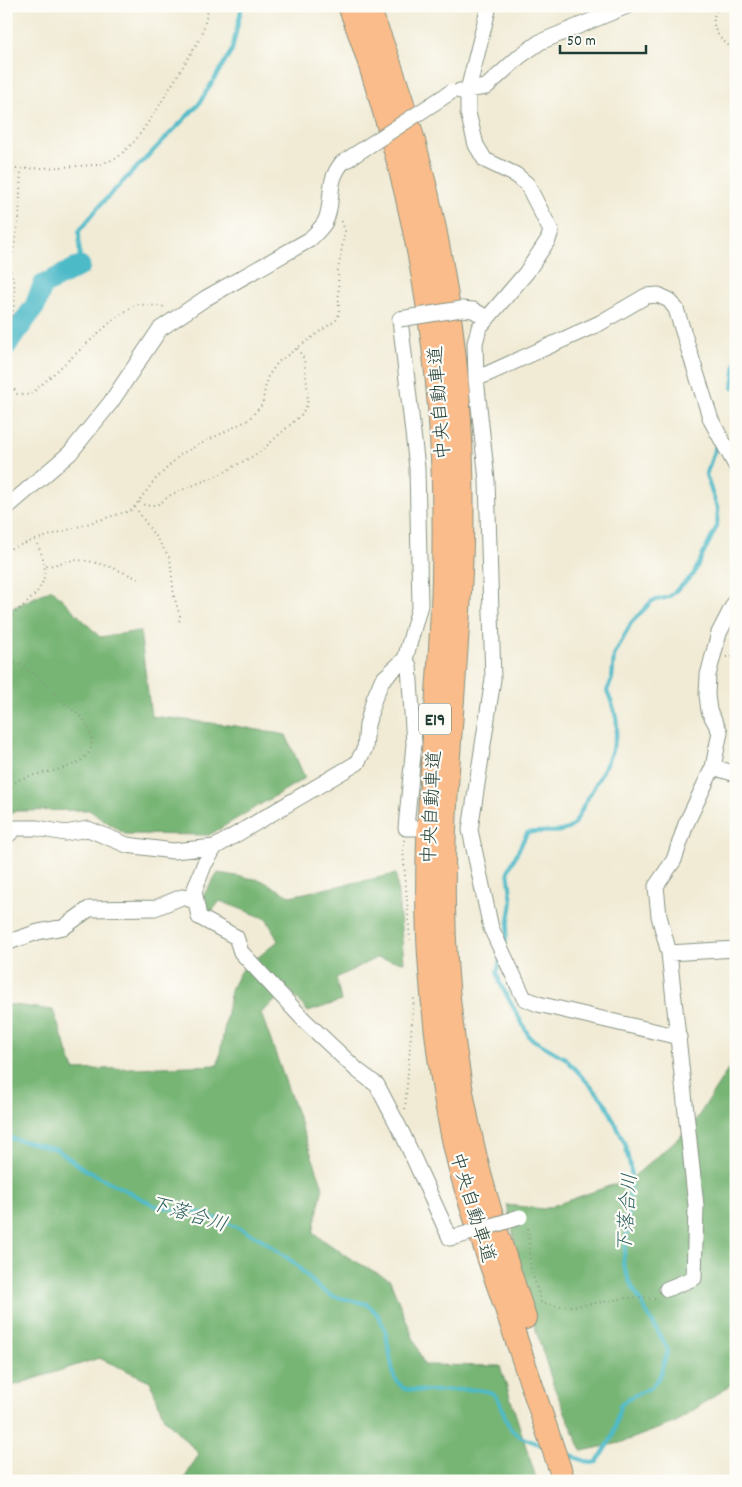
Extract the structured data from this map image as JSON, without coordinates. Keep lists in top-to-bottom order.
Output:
{
  "streets": {
    "highway": ["中央自動車道", "E19"]
  },
  "water": ["下落合川"],
  "scale_bar": "50 m"
}
